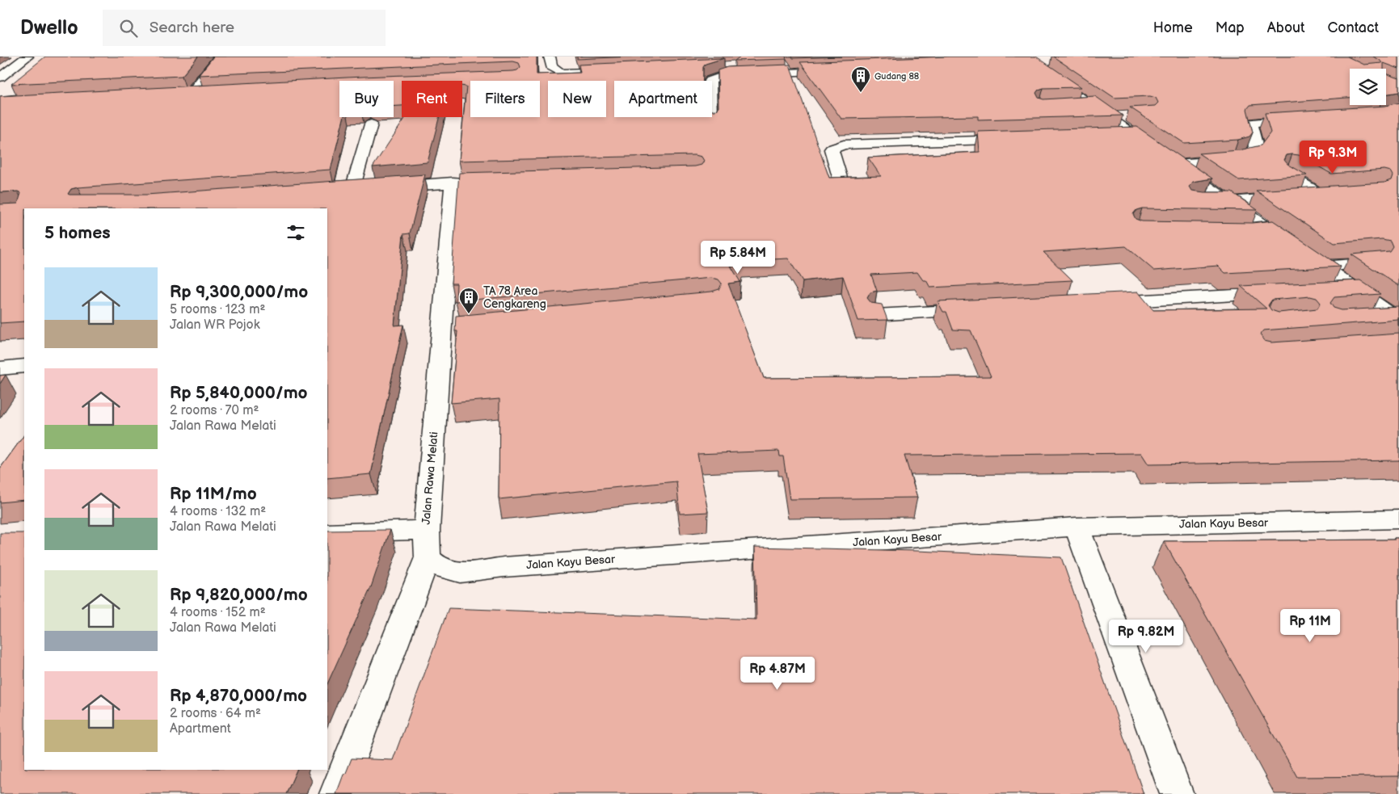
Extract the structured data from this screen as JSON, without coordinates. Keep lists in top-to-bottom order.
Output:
{
  "streets": {
    "street": ["Jalan Rawa Melati", "Jalan Kayu Besar"]
  },
  "crossings": [
    ["Jalan Rawa Melati", "Jalan Kayu Besar"]
  ],
  "places": {
    "building": ["Gudang 88", "TA 78 Area Cengkareng"]
  },
  "page": {
    "header": "Dwello",
    "search": "Search here",
    "nav": [
      "Home",
      "Map",
      "About",
      "Contact"
    ],
    "chip": [
      "Buy",
      "Rent",
      "Filters",
      "New",
      "Apartment"
    ],
    "price": [
      "Rp 9.3M",
      "Rp 5.84M",
      "Rp 11M",
      "Rp 9.82M",
      "Rp 4.87M"
    ],
    "heading": "5 homes",
    "list": [
      {
        "name": "Rp 9,300,000/mo",
        "note": "5 rooms · 123 m² · Jalan WR Pojok"
      },
      {
        "name": "Rp 5,840,000/mo",
        "note": "2 rooms · 70 m² · Jalan Rawa Melati"
      },
      {
        "name": "Rp 11M/mo",
        "note": "4 rooms · 132 m² · Jalan Rawa Melati"
      },
      {
        "name": "Rp 9,820,000/mo",
        "note": "4 rooms · 152 m² · Jalan Rawa Melati"
      },
      {
        "name": "Rp 4,870,000/mo",
        "note": "2 rooms · 64 m² · Apartment"
      }
    ]
  }
}
